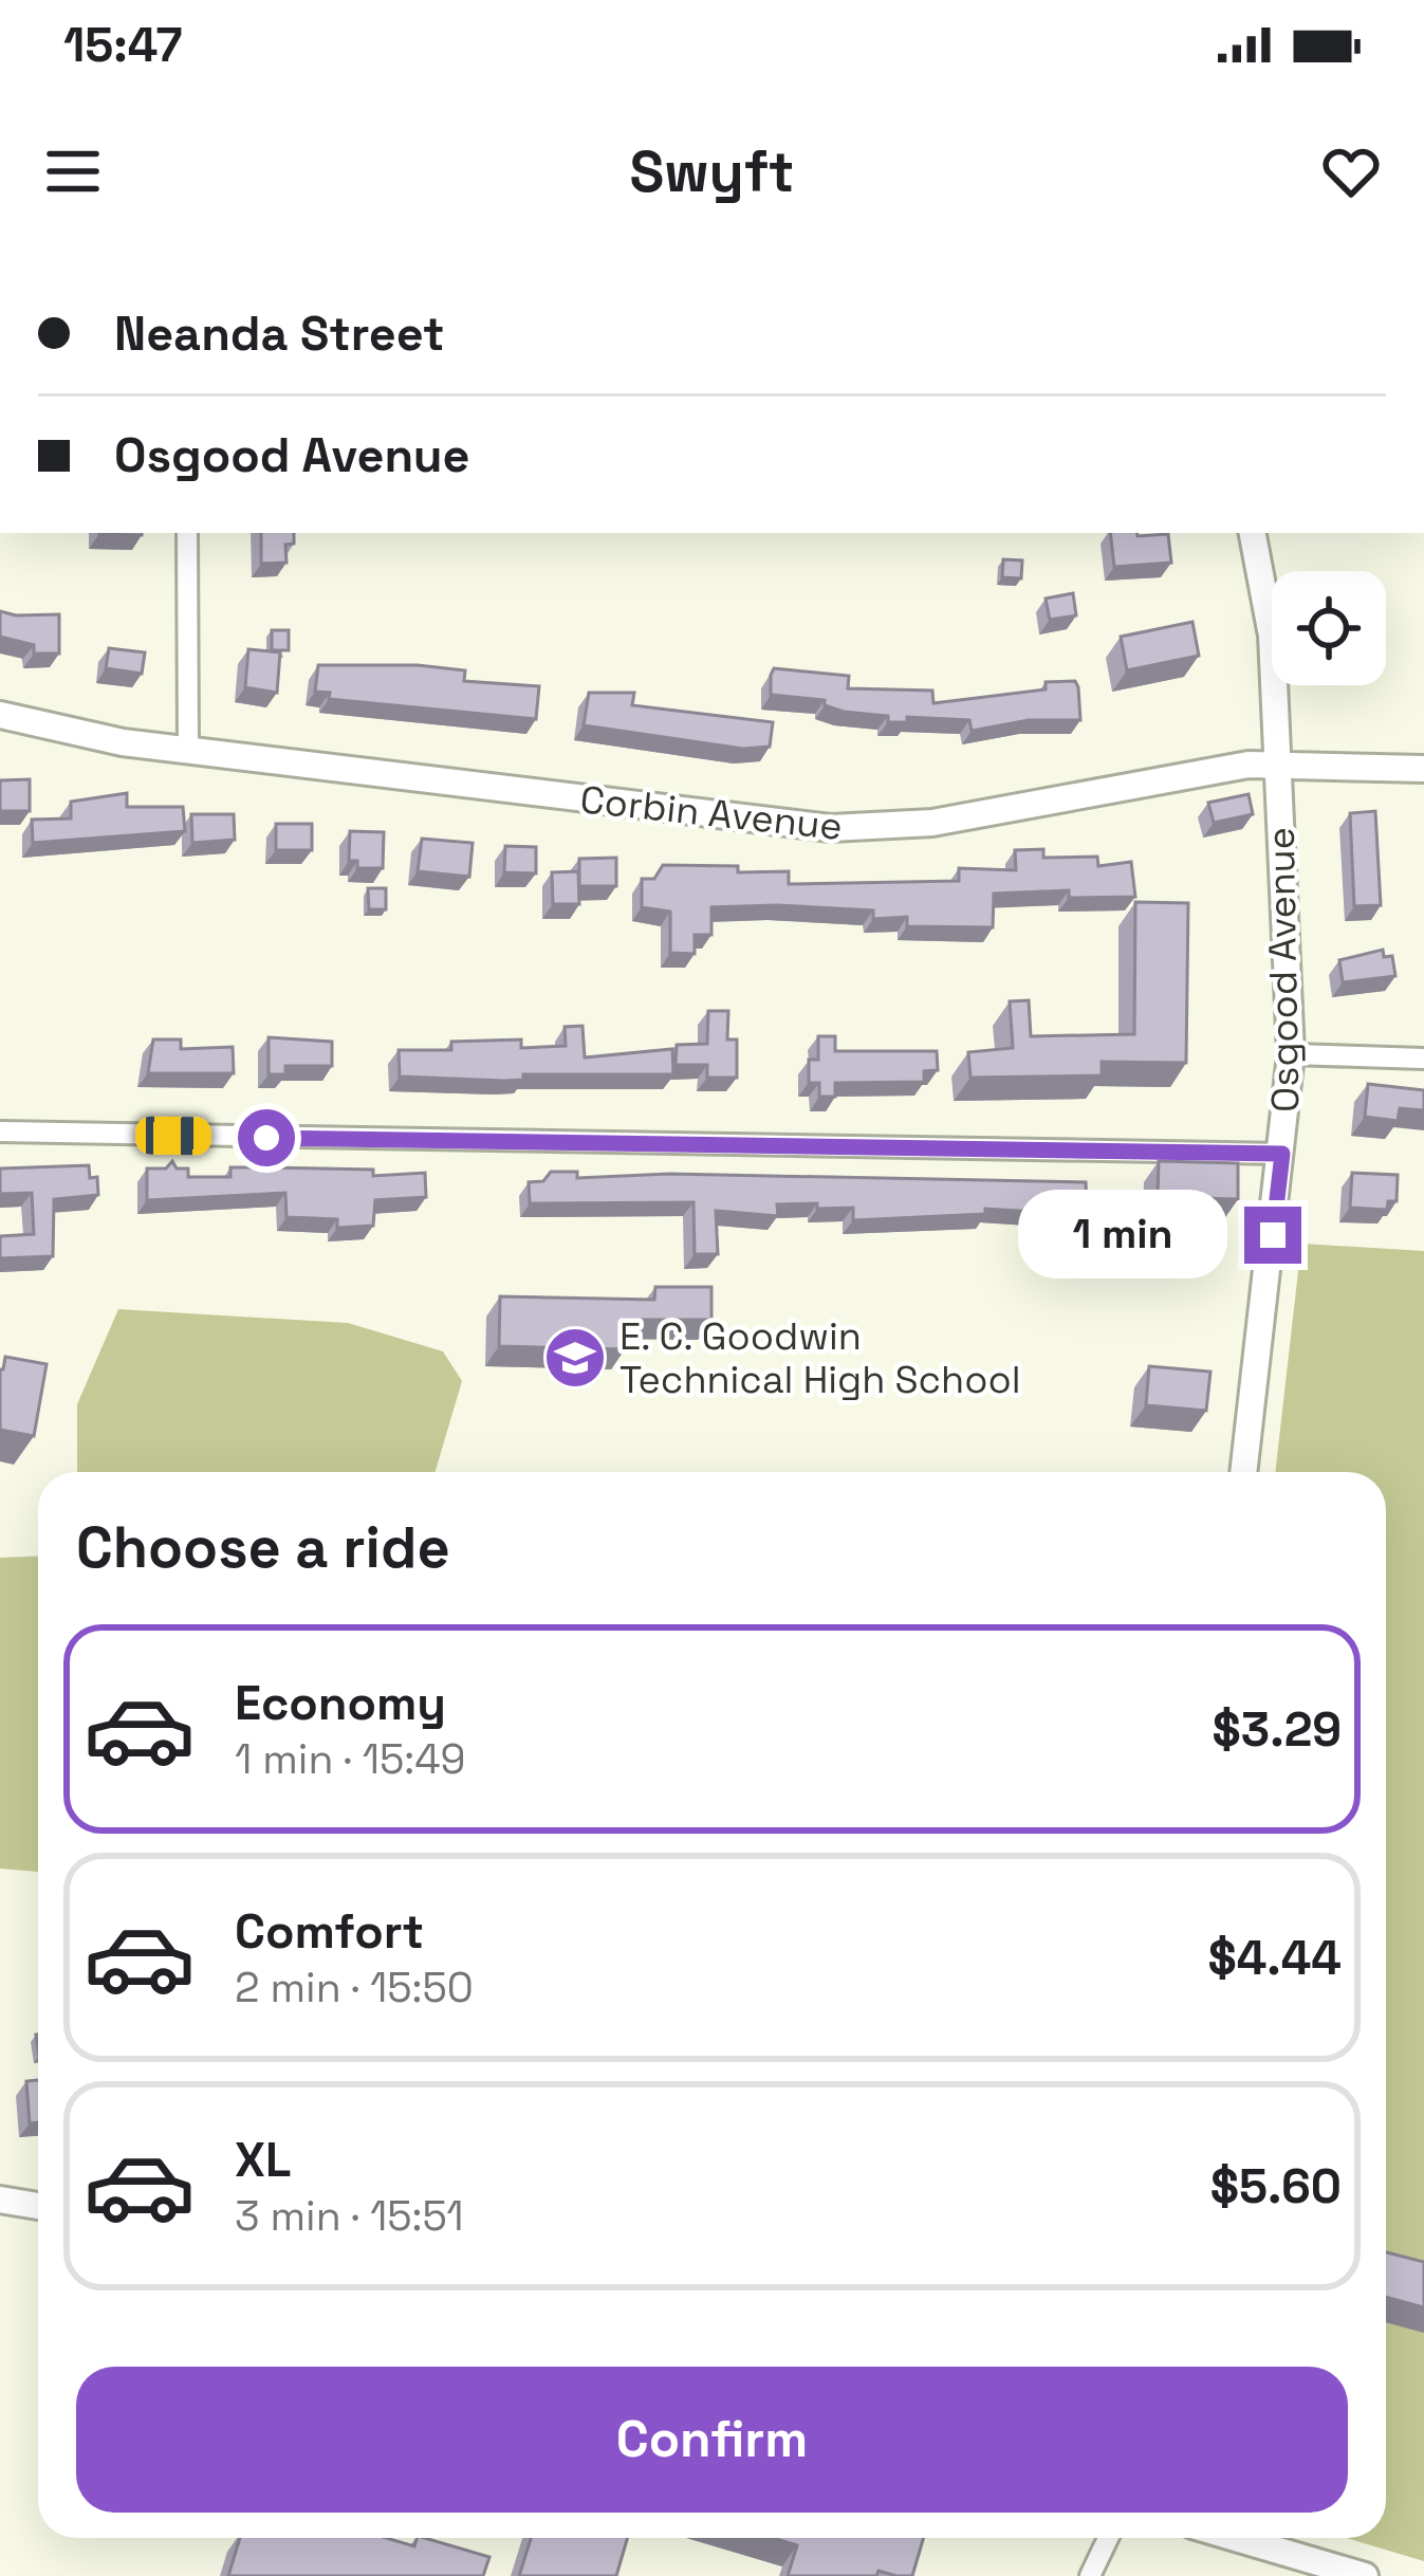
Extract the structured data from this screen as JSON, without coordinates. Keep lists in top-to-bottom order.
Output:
{
  "streets": {
    "main road": ["Corbin Avenue", "Osgood Avenue"]
  },
  "crossings": [
    ["Corbin Avenue", "Osgood Avenue"]
  ],
  "places": {
    "school or university": ["E. C. Goodwin Technical High School"]
  },
  "page": {
    "status": "15:47",
    "header": "Swyft",
    "banner": ["Neanda Street", "Osgood Avenue"],
    "bubble": "1 min",
    "heading": "Choose a ride",
    "list": [
      {
        "name": "Economy",
        "note": "1 min · 15:49",
        "value": "$3.29"
      },
      {
        "name": "Comfort",
        "note": "2 min · 15:50",
        "value": "$4.44"
      },
      {
        "name": "XL",
        "note": "3 min · 15:51",
        "value": "$5.60"
      }
    ],
    "buttons": "Confirm"
  }
}
